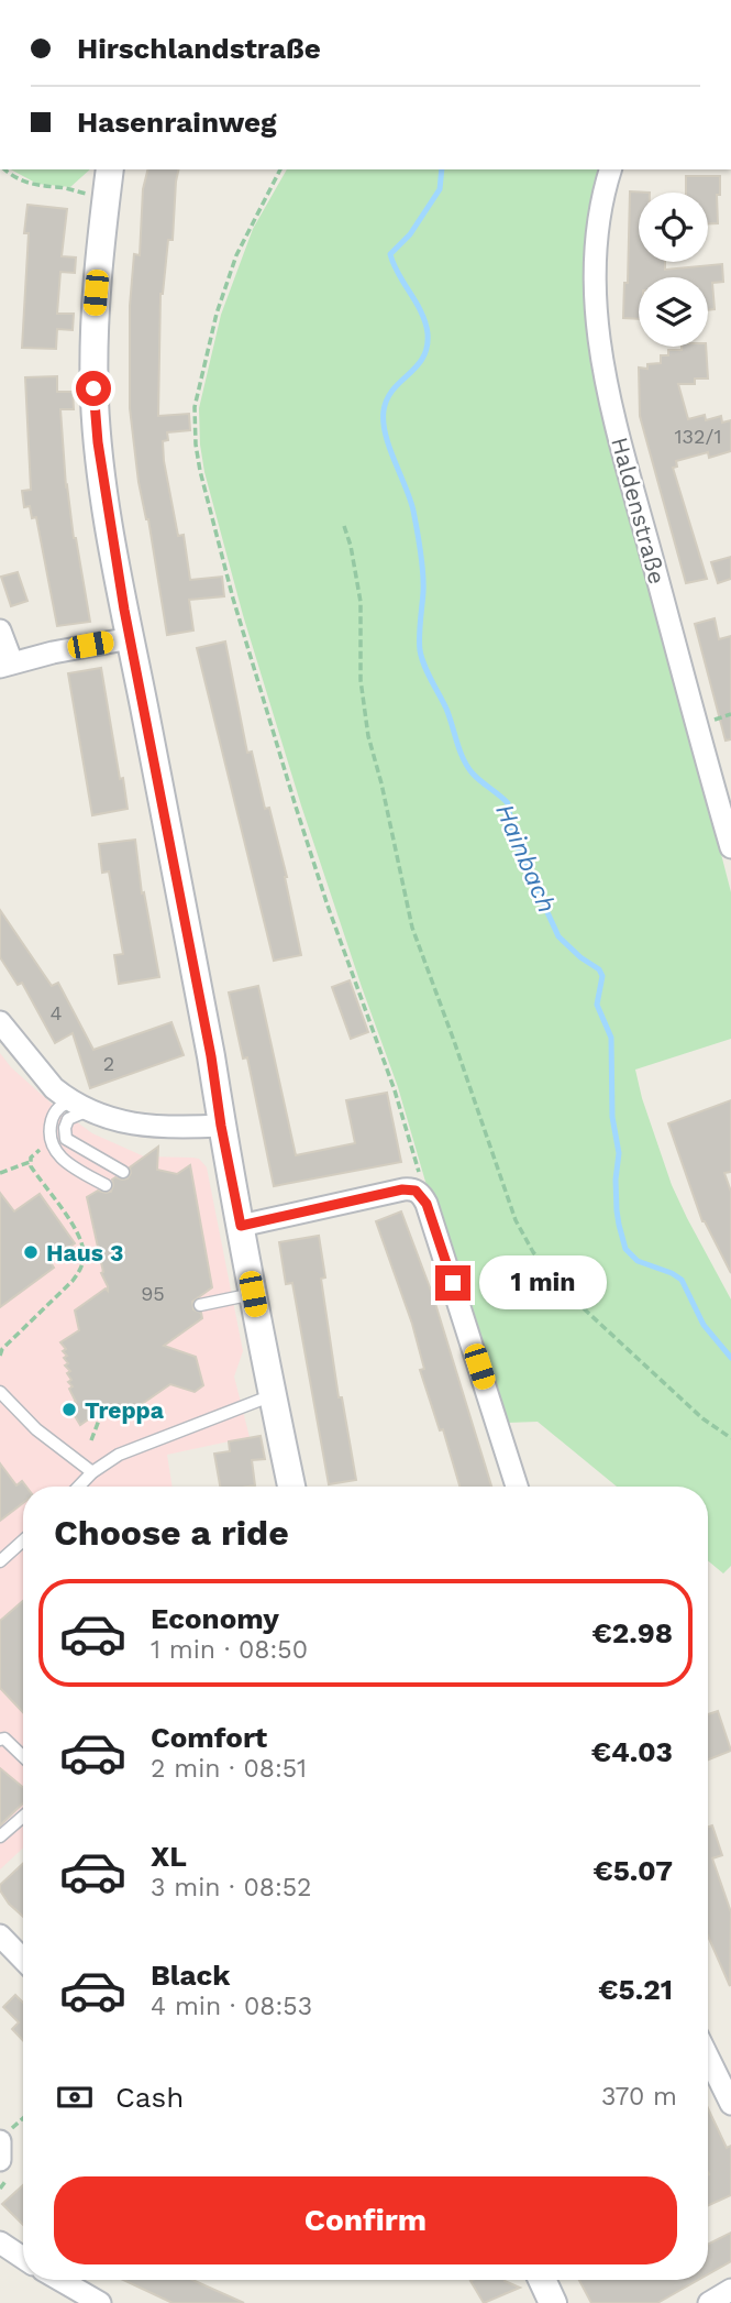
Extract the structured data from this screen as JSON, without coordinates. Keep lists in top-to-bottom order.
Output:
{
  "streets": {
    "street": ["Haldenstraße"]
  },
  "water": ["Hainbach"],
  "places": ["Haus 3", "Treppa"],
  "house_numbers": [
    "132/1",
    "4",
    "2",
    "95"
  ],
  "page": {
    "banner": ["Hirschlandstraße", "Hasenrainweg"],
    "bubble": "1 min",
    "heading": "Choose a ride",
    "list": [
      {
        "name": "Economy",
        "note": "1 min · 08:50",
        "value": "€2.98"
      },
      {
        "name": "Comfort",
        "note": "2 min · 08:51",
        "value": "€4.03"
      },
      {
        "name": "XL",
        "note": "3 min · 08:52",
        "value": "€5.07"
      },
      {
        "name": "Black",
        "note": "4 min · 08:53",
        "value": "€5.21"
      }
    ],
    "pay": ["Cash", "370 m"],
    "buttons": "Confirm"
  }
}
